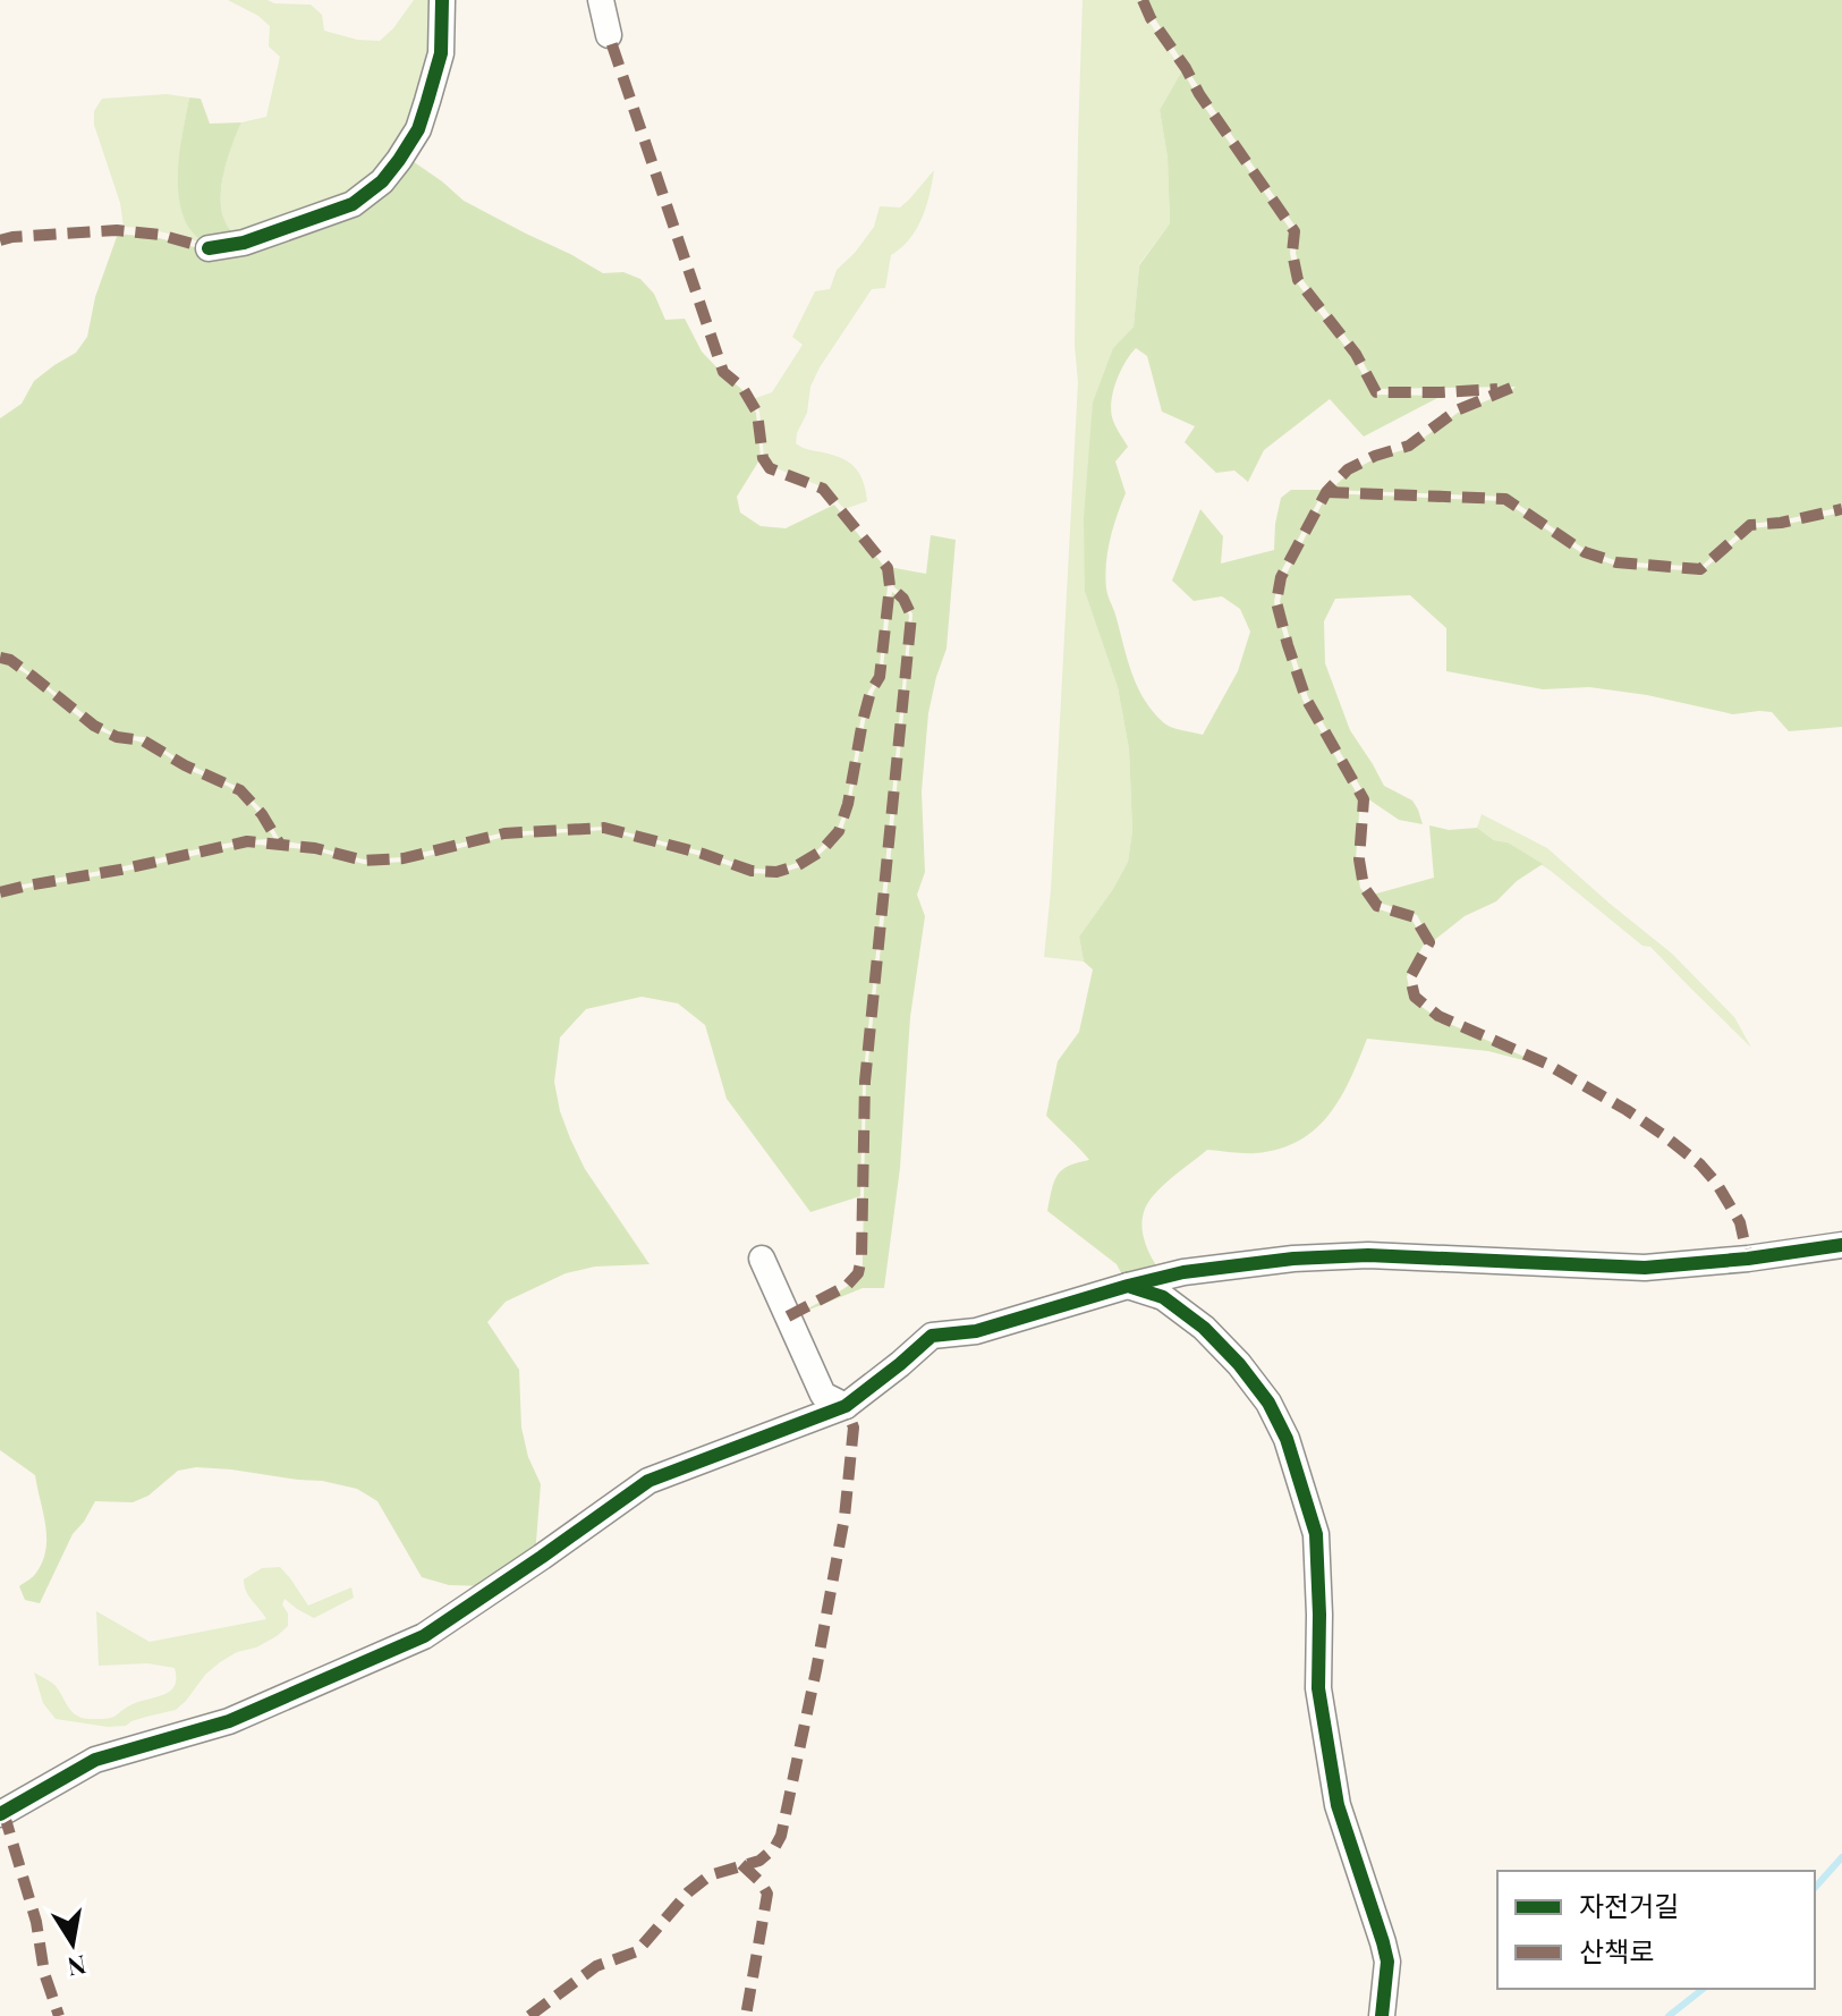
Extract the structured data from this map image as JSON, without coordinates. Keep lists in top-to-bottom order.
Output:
{
  "legend": ["자전거길", "산책로"],
  "north": "bottom"
}
